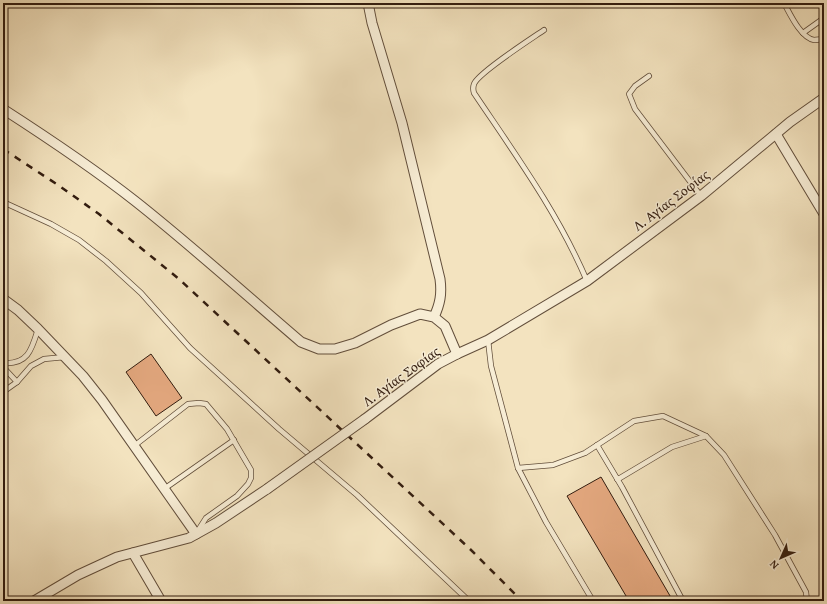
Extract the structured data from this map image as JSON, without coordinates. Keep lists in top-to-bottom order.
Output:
{
  "streets": {
    "street": ["Λ. Αγίας Σοφίας"]
  },
  "north": "bottom left"
}
